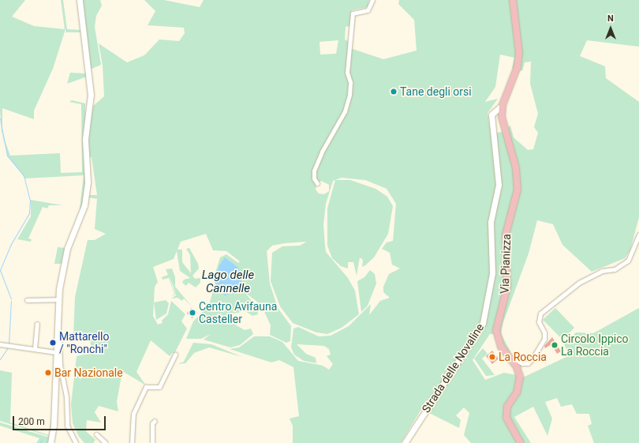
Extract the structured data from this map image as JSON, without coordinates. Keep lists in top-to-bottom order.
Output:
{
  "streets": {
    "main road": ["Via Pianizza", "Strada delle Novaline"]
  },
  "crossings": [
    ["Via Pianizza", "Strada delle Novaline"]
  ],
  "water": ["Lago delle Cannelle"],
  "places": [
    "Tane degli orsi",
    "Centro Avifauna Casteller",
    "Mattarello / \"Ronchi\"",
    "Circolo Ippico La Roccia",
    "La Roccia",
    "Bar Nazionale"
  ],
  "scale_bar": "200 m",
  "north": "top"
}
